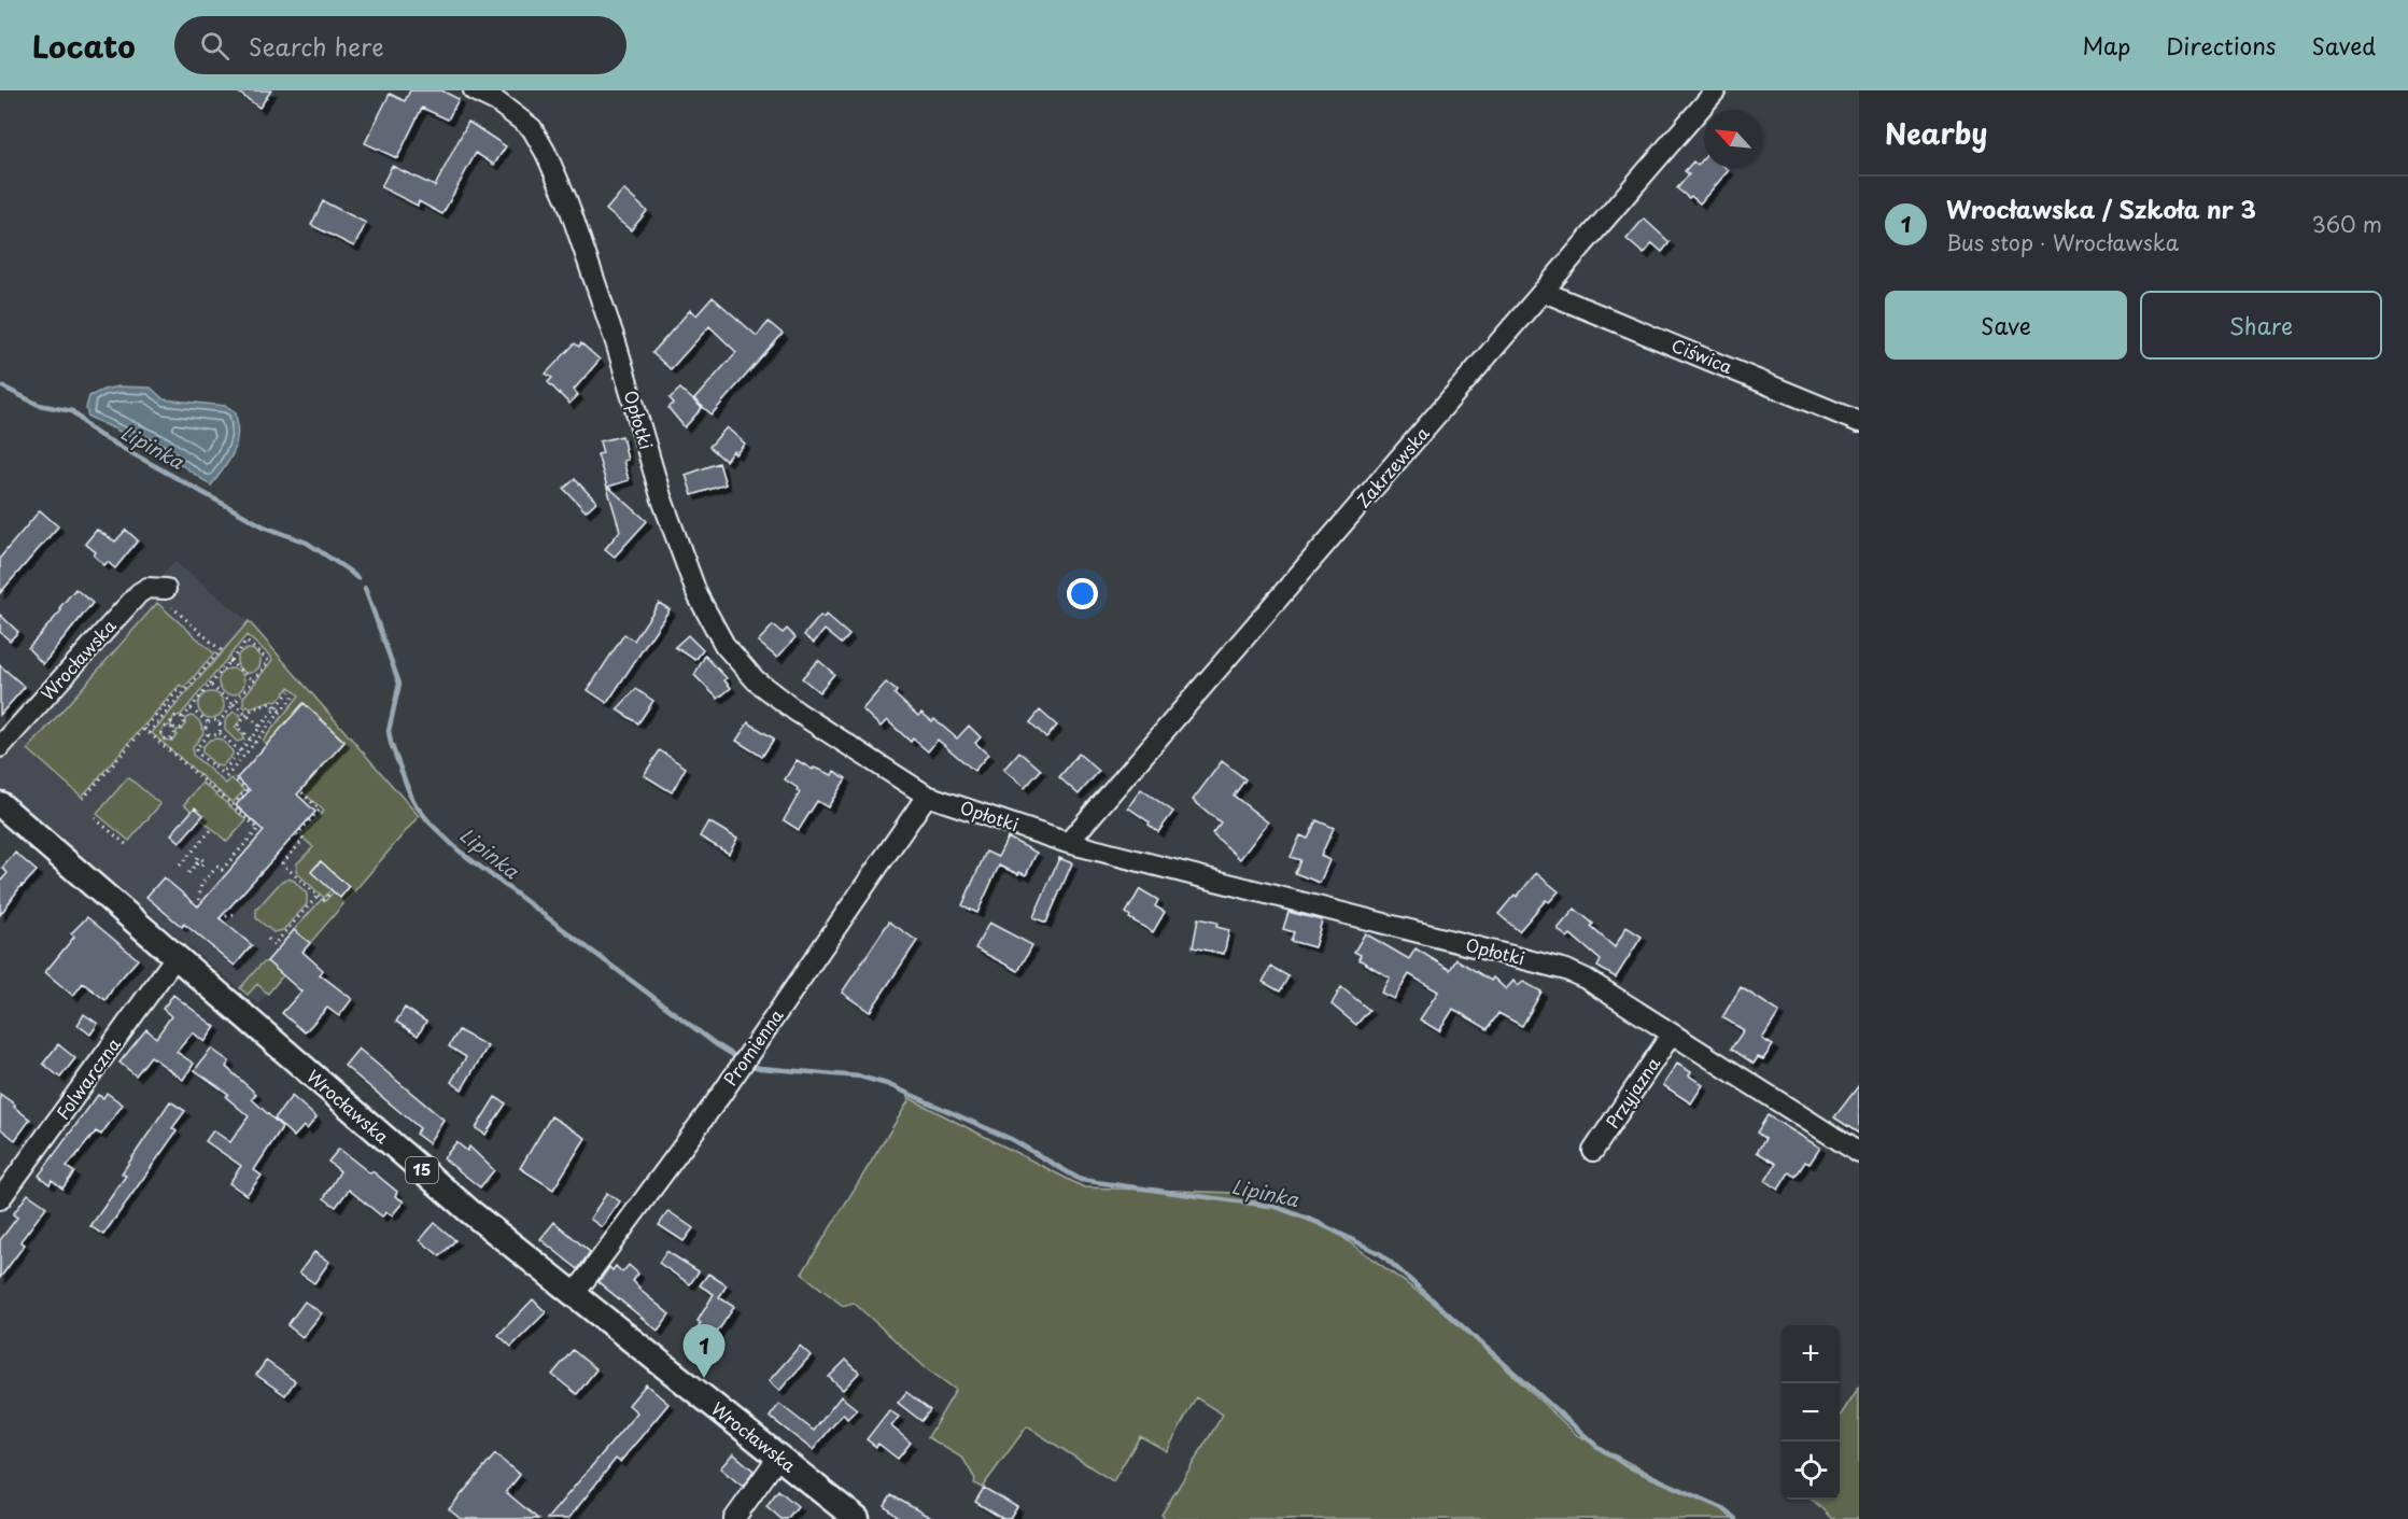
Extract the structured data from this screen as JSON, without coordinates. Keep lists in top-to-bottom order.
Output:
{
  "streets": {
    "main road": ["Wrocławska", "15"],
    "street": [
      "Ciświca",
      "Opłotki",
      "Zakrzewska",
      "Promienna",
      "Folwarczna",
      "Przyjazna"
    ]
  },
  "crossings": [
    ["Ciświca", "Zakrzewska"],
    ["Opłotki", "Zakrzewska"],
    ["Opłotki", "Promienna"],
    ["Opłotki", "Przyjazna"],
    ["Wrocławska", "Promienna"],
    ["Wrocławska", "Folwarczna"]
  ],
  "water": ["Lipinka"],
  "north": "top left",
  "page": {
    "header": "Locato",
    "search": "Search here",
    "nav": ["Map", "Directions", "Saved"],
    "heading": "Nearby",
    "list": [
      {
        "mark": "1",
        "name": "Wrocławska / Szkoła nr 3",
        "note": "Bus stop · Wrocławska",
        "value": "360 m"
      }
    ],
    "buttons": ["Save", "Share"],
    "pins": "1",
    "map_buttons": ["+", "−"]
  }
}
